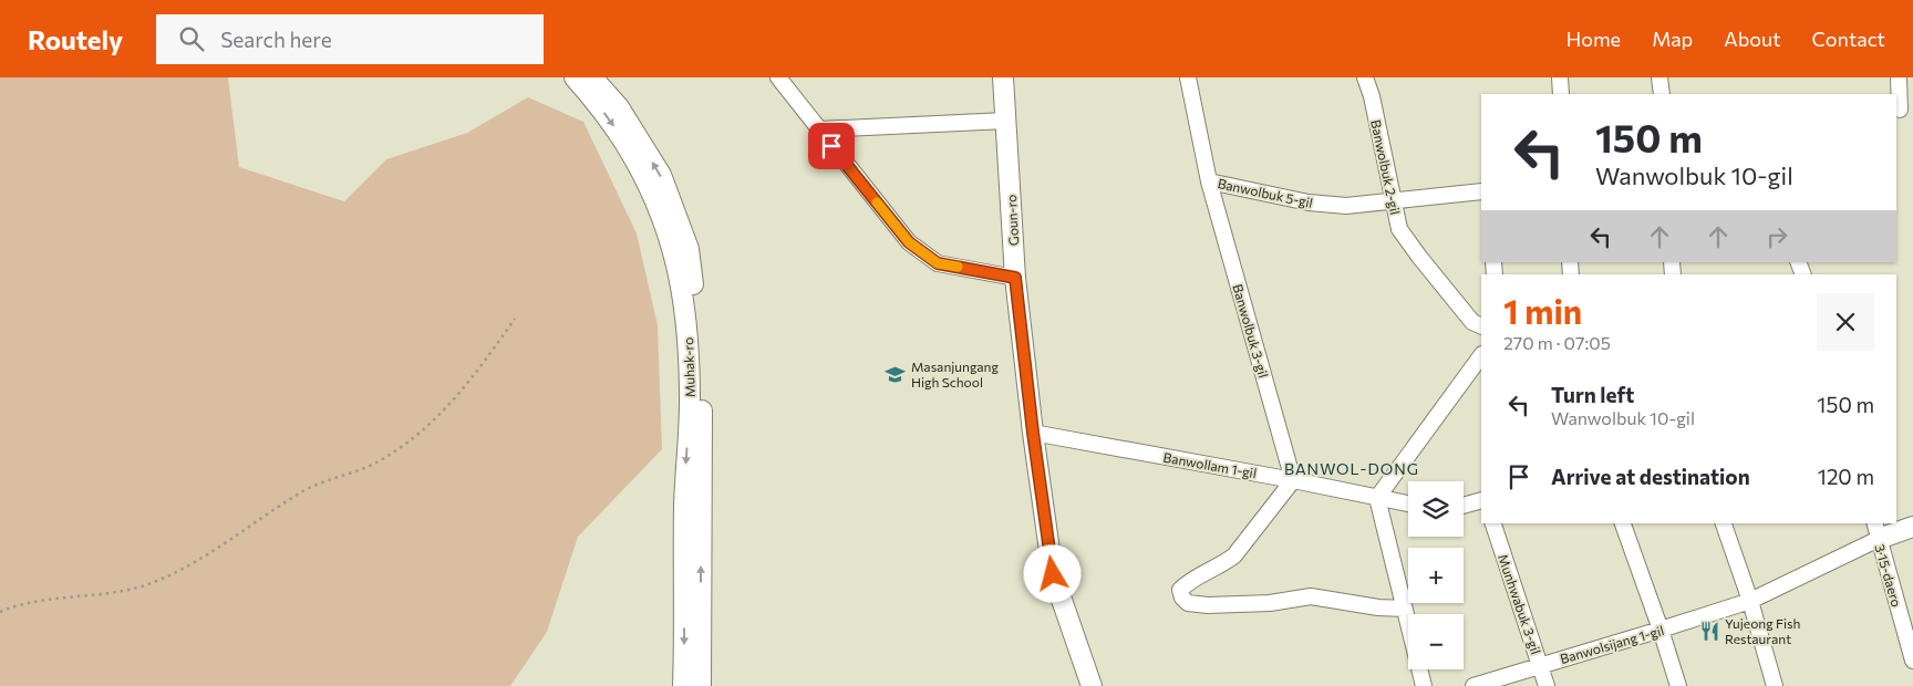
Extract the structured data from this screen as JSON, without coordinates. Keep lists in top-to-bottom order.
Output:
{
  "streets": {
    "main road": ["Goun-ro", "Muhak-ro"],
    "street": [
      "Banwolbuk 2-gil",
      "Banwolbuk 5-gil",
      "Banwolbuk 3-gil",
      "Banwollam 1-gil",
      "3·15-daero",
      "Munhwabuk 3-gil",
      "Banwolsijang 1-gil"
    ]
  },
  "crossings": [
    ["Banwolbuk 2-gil", "Banwolbuk 5-gil"],
    ["Banwolbuk 5-gil", "Banwolbuk 3-gil"],
    ["Goun-ro", "Banwollam 1-gil"],
    ["Banwolbuk 3-gil", "Banwollam 1-gil"],
    ["3·15-daero", "Banwolsijang 1-gil"],
    ["Munhwabuk 3-gil", "Banwolsijang 1-gil"]
  ],
  "districts": ["BANWOL-DONG"],
  "places": {
    "school or university": ["Masanjungang High School"],
    "restaurant": ["Yujeong Fish Restaurant"]
  },
  "page": {
    "header": "Routely",
    "search": "Search here",
    "nav": [
      "Home",
      "Map",
      "About",
      "Contact"
    ],
    "turn": ["150 m", "Wanwolbuk 10-gil"],
    "heading": ["1 min", "270 m · 07:05"],
    "list": [
      {
        "name": "Turn left",
        "note": "Wanwolbuk 10-gil",
        "value": "150 m"
      },
      {
        "name": "Arrive at destination",
        "value": "120 m"
      }
    ],
    "map_buttons": ["+", "−"]
  }
}
